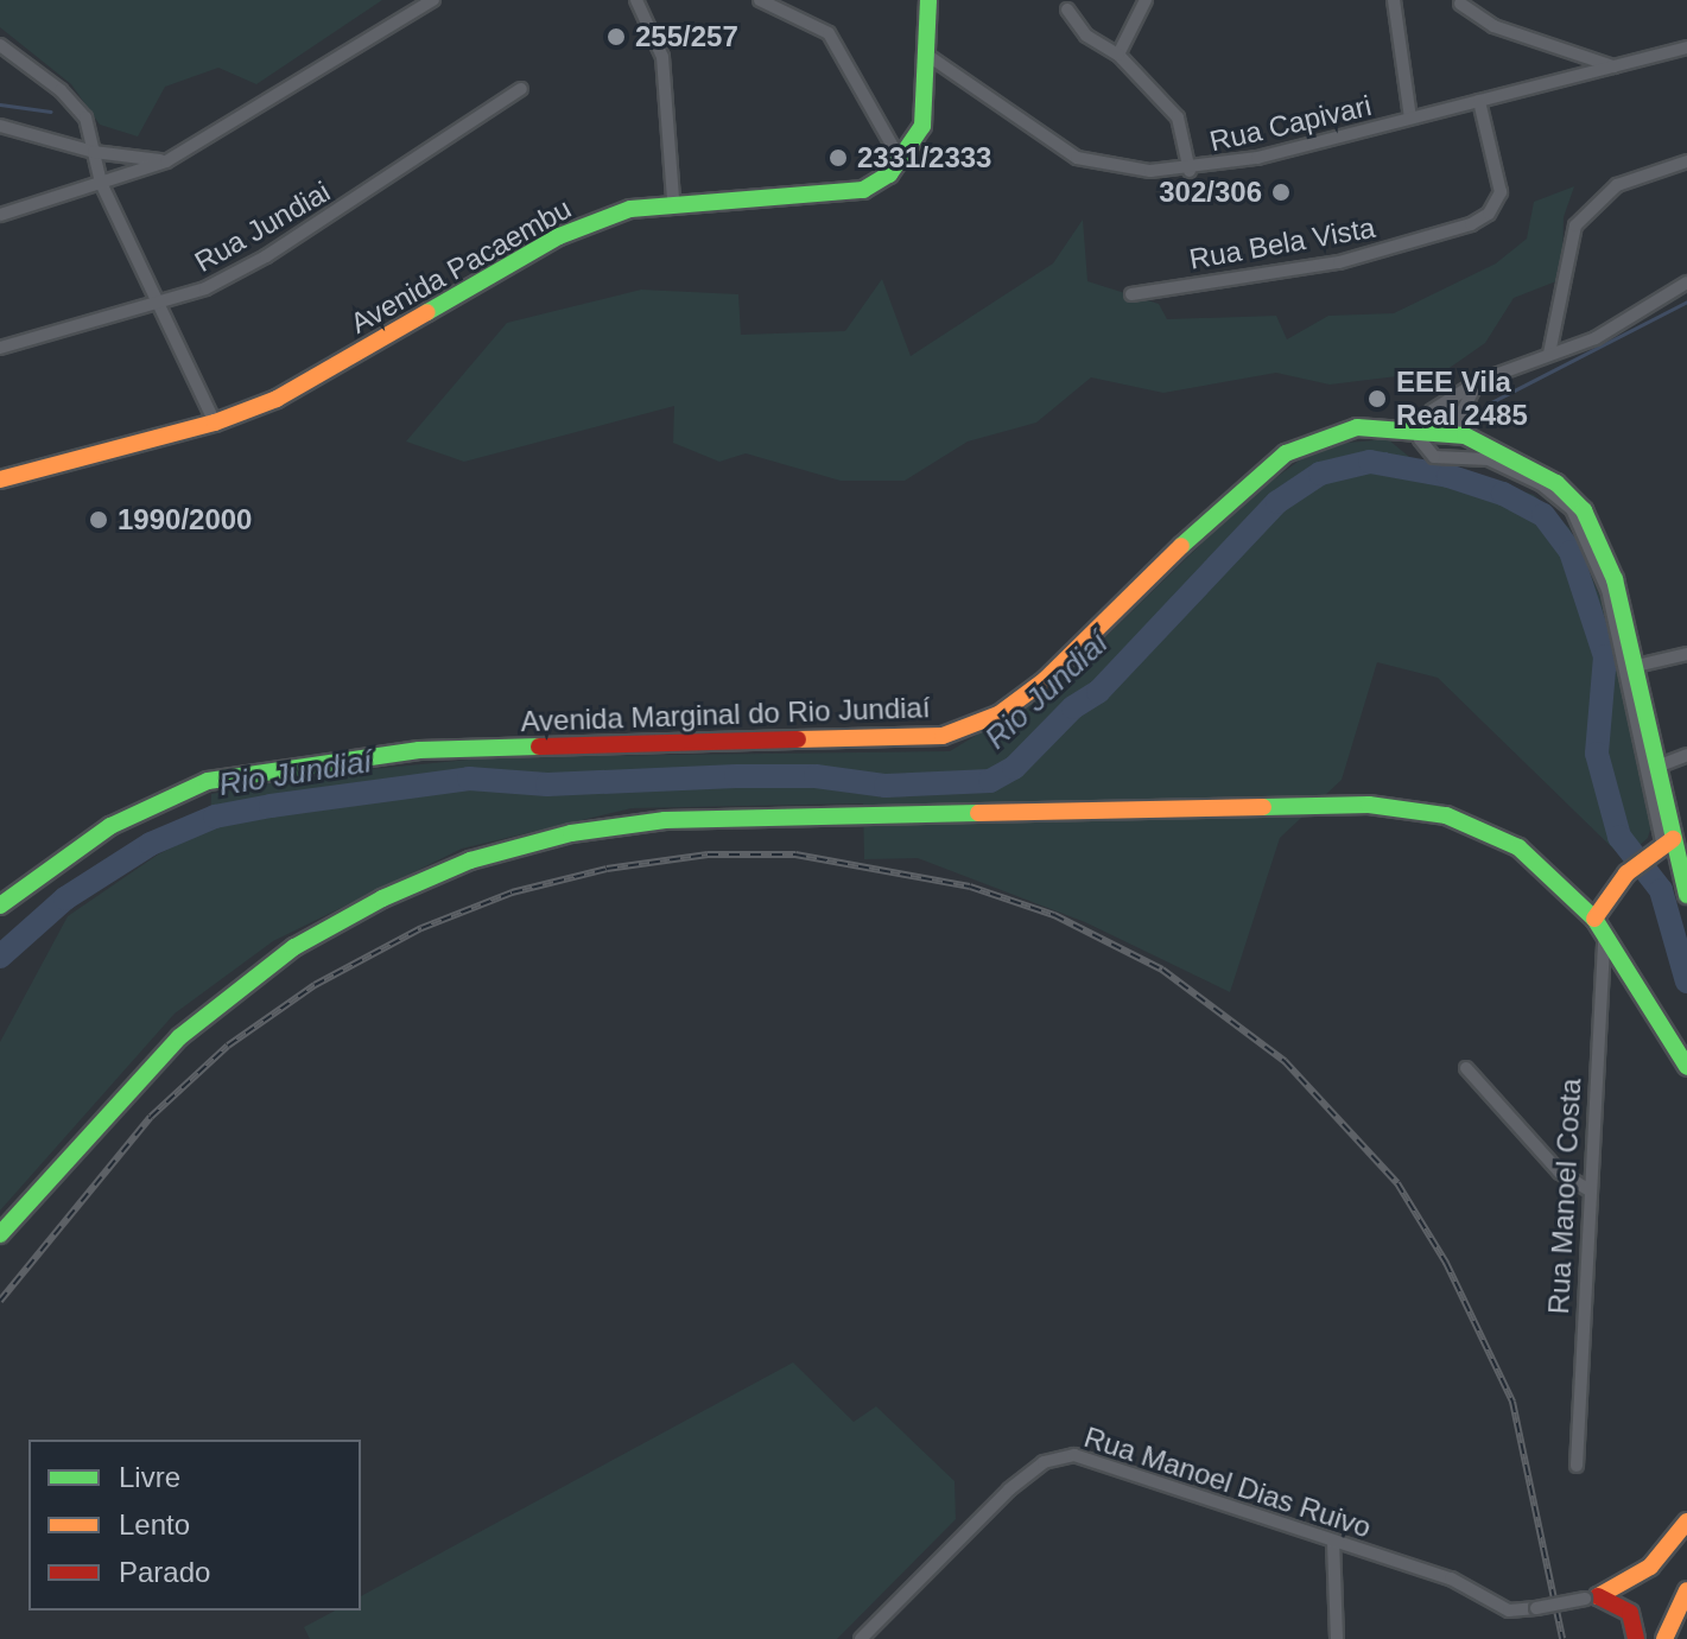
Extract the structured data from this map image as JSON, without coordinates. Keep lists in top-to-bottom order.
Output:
{
  "streets": {
    "main road": ["Avenida Pacaembu", "Avenida Marginal do Rio Jundiaí"],
    "street": [
      "Rua Capivari",
      "Rua Jundiai",
      "Rua Bela Vista",
      "Rua Manoel Costa",
      "Rua Manoel Dias Ruivo"
    ]
  },
  "crossings": [
    ["Rua Capivari", "Rua Bela Vista"],
    ["Rua Capivari", "Avenida Pacaembu"]
  ],
  "water": ["Rio Jundiaí"],
  "places": [
    "255/257",
    "2331/2333",
    "302/306",
    "EEE Vila Real 2485",
    "1990/2000"
  ],
  "legend": ["Livre", "Lento", "Parado"]
}
